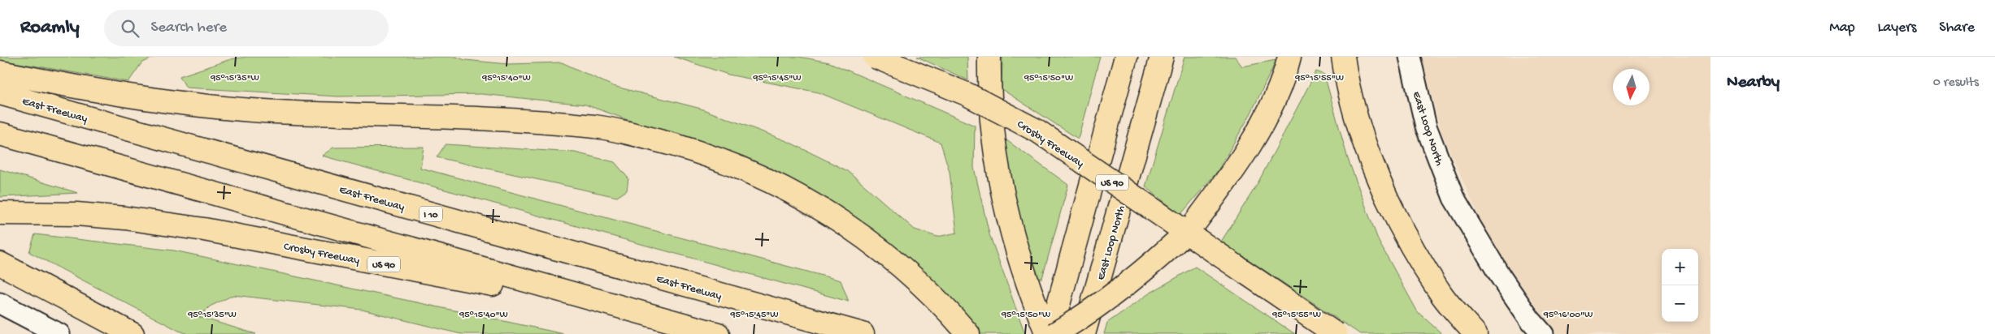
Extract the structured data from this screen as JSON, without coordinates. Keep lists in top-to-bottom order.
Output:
{
  "streets": {
    "highway": [
      "East Freeway",
      "East Loop North",
      "Crosby Freeway",
      "US 90",
      "I 10"
    ]
  },
  "north": "bottom",
  "page": {
    "header": "Roamly",
    "search": "Search here",
    "nav": ["Map", "Layers", "Share"],
    "heading": ["Nearby", "0 results"],
    "map_buttons": ["+", "−"]
  },
  "coordinates": [
    "95°15'35\"W",
    "95°15'40\"W",
    "95°15'45\"W",
    "95°15'50\"W",
    "95°15'55\"W",
    "95°16'00\"W"
  ]
}
